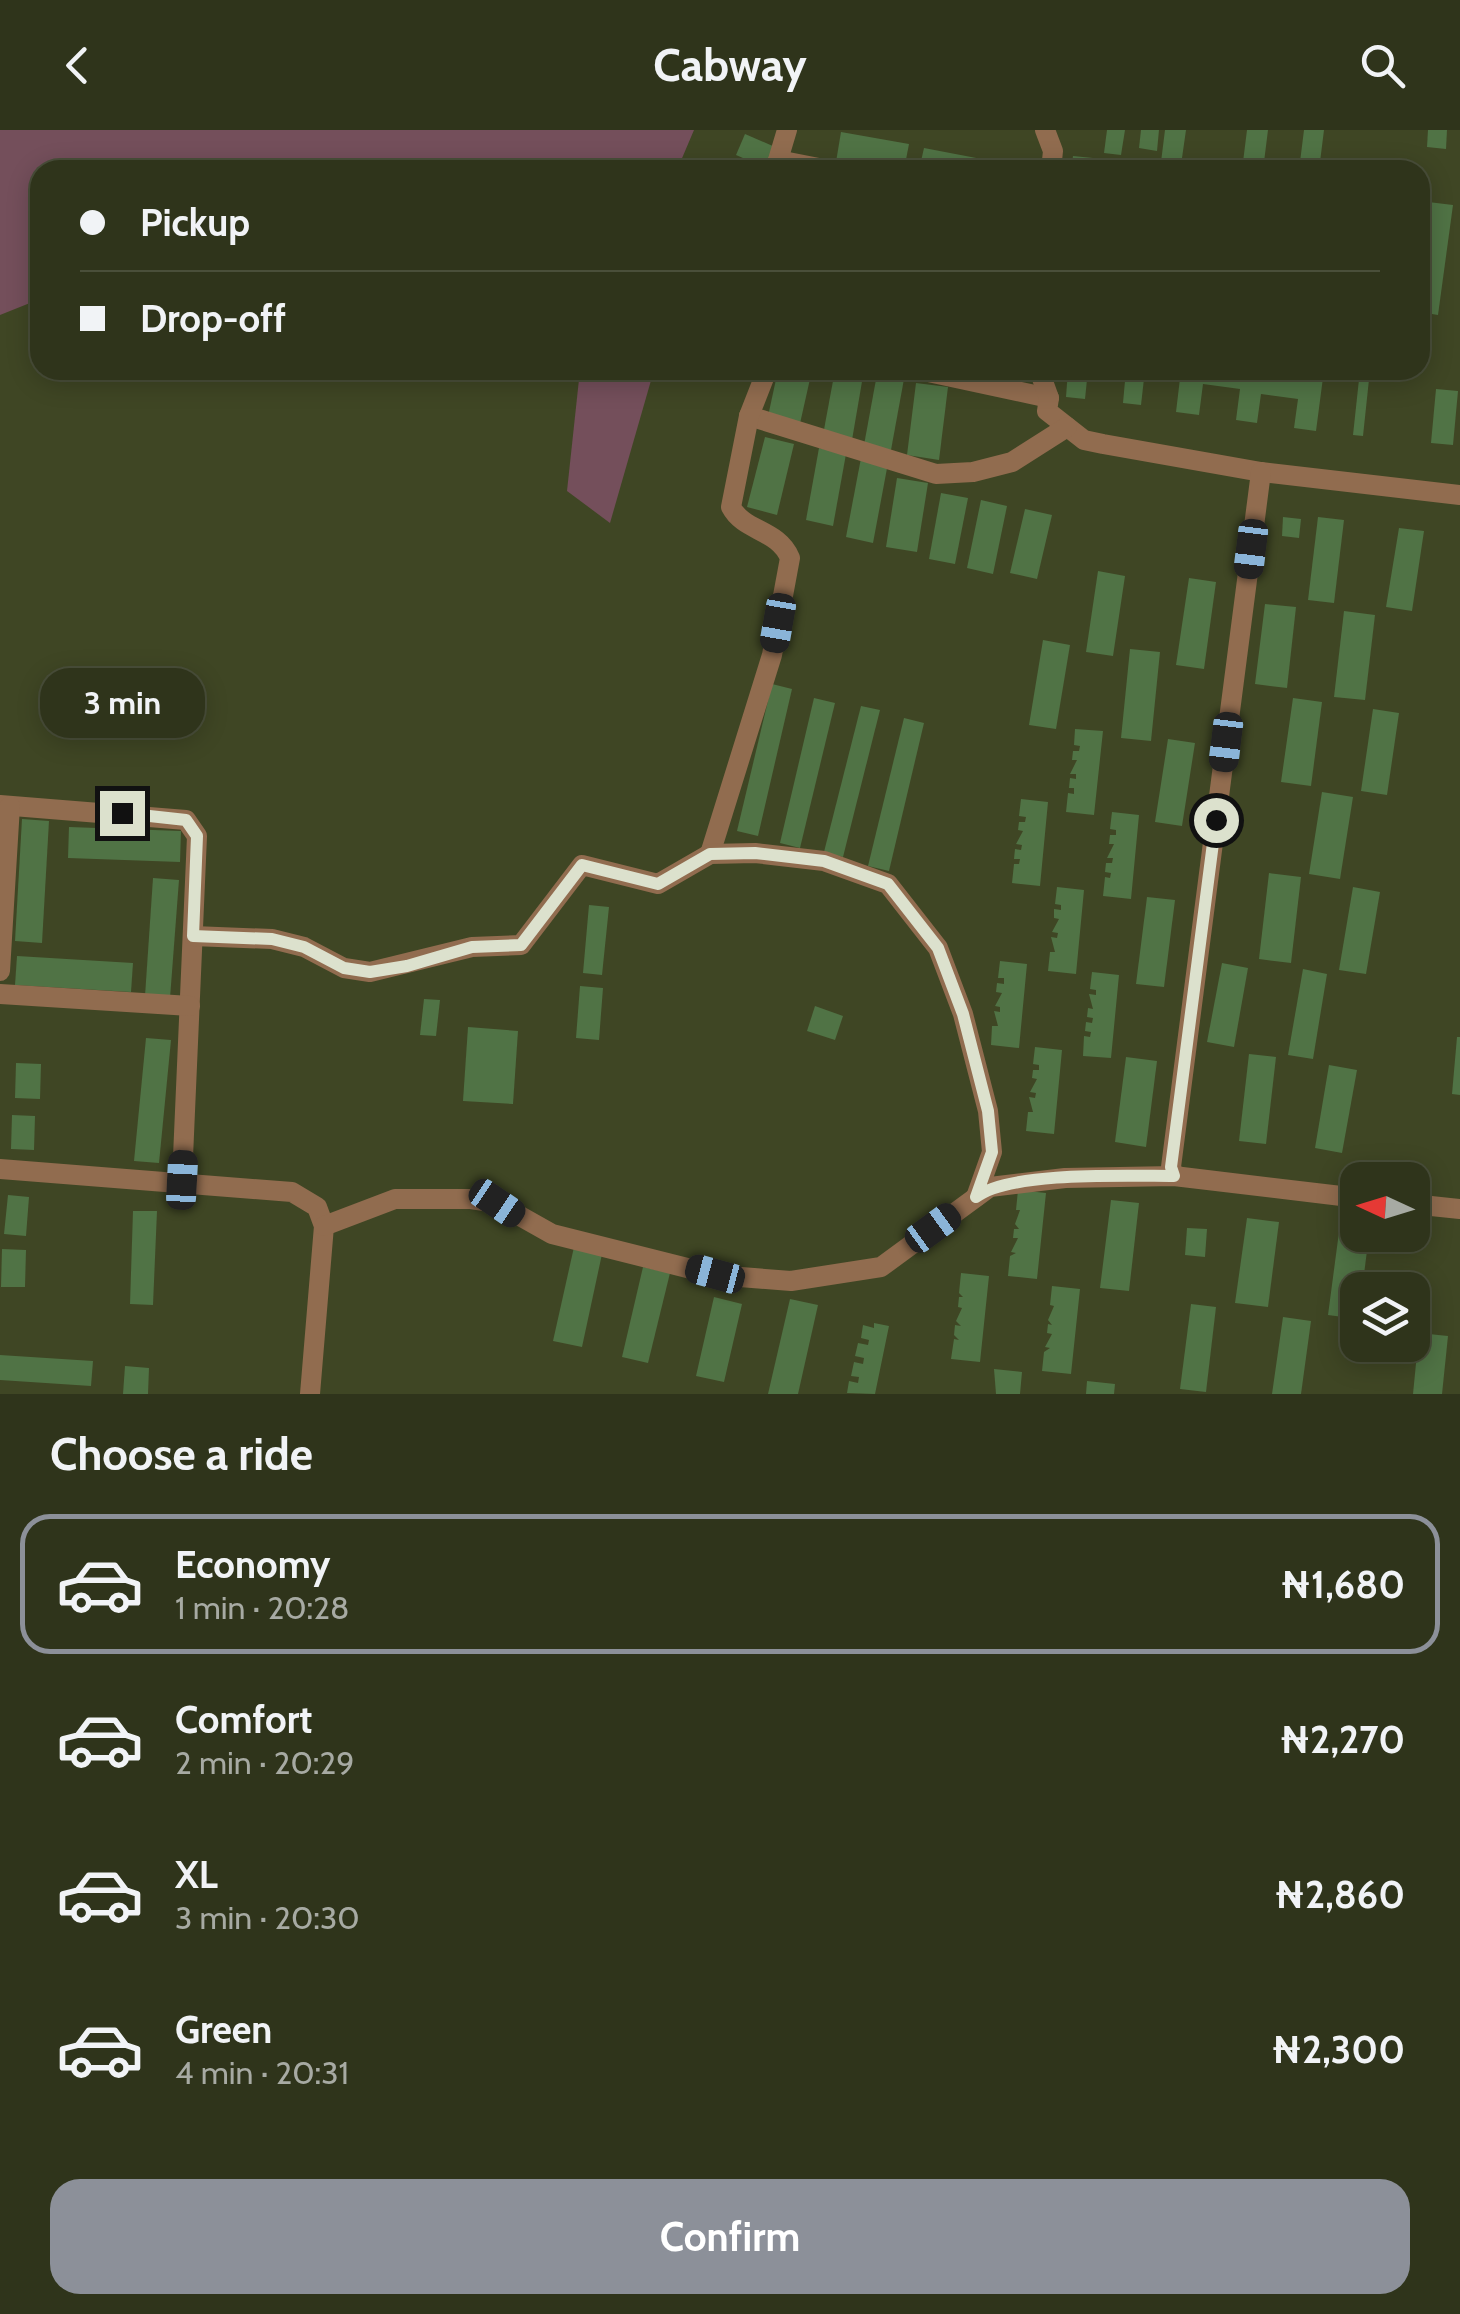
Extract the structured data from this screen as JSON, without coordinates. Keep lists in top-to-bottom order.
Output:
{
  "north": "left",
  "page": {
    "header": "Cabway",
    "banner": ["Pickup", "Drop-off"],
    "bubble": "3 min",
    "heading": "Choose a ride",
    "list": [
      {
        "name": "Economy",
        "note": "1 min · 20:28",
        "value": "₦1,680"
      },
      {
        "name": "Comfort",
        "note": "2 min · 20:29",
        "value": "₦2,270"
      },
      {
        "name": "XL",
        "note": "3 min · 20:30",
        "value": "₦2,860"
      },
      {
        "name": "Green",
        "note": "4 min · 20:31",
        "value": "₦2,300"
      }
    ],
    "buttons": "Confirm"
  }
}
